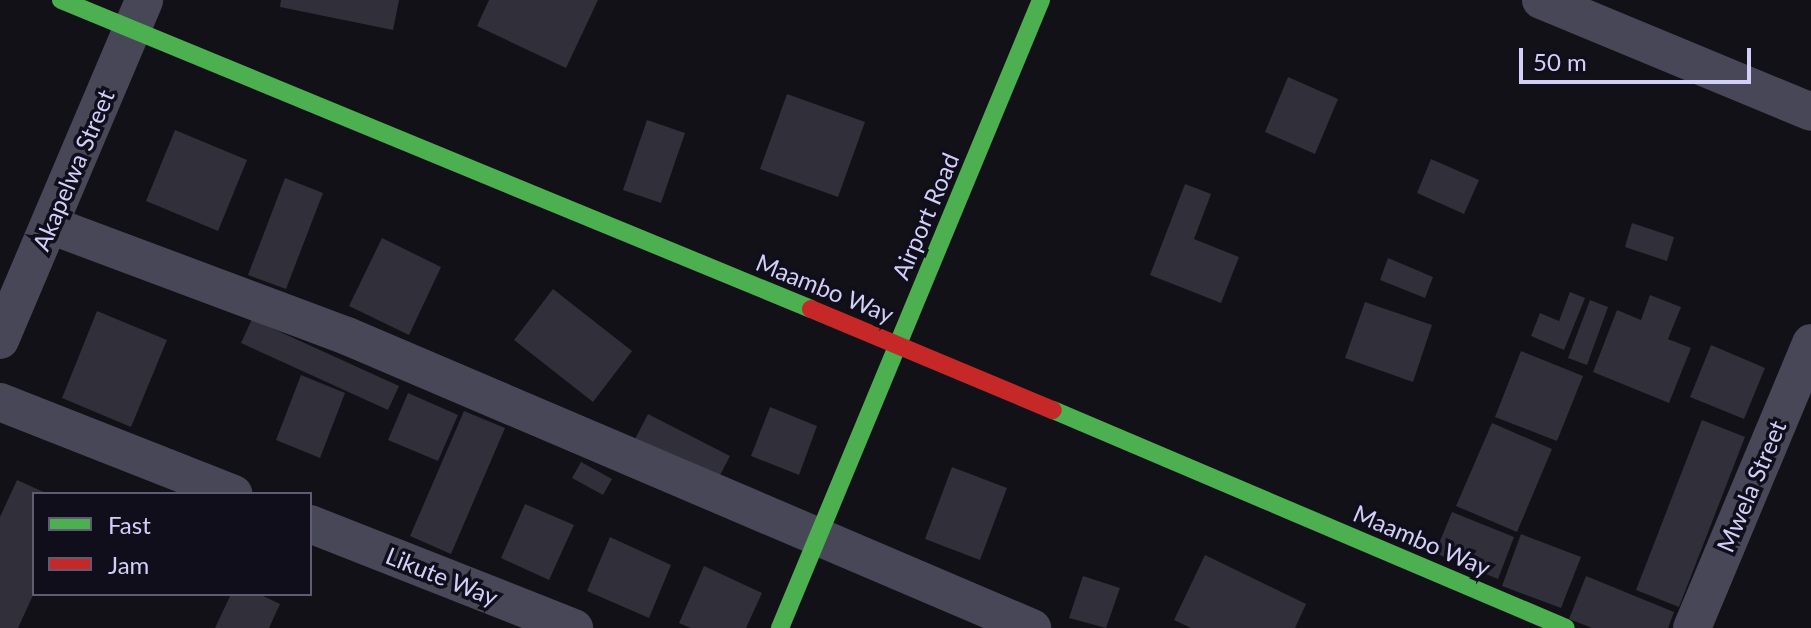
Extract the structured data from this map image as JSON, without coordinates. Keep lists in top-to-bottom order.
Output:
{
  "streets": {
    "street": [
      "Akapelwa Street",
      "Airport Road",
      "Maambo Way",
      "Mwela Street",
      "Likute Way"
    ]
  },
  "crossings": [
    ["Akapelwa Street", "Maambo Way"],
    ["Airport Road", "Maambo Way"]
  ],
  "legend": ["Fast", "Jam"],
  "scale_bar": "50 m"
}
